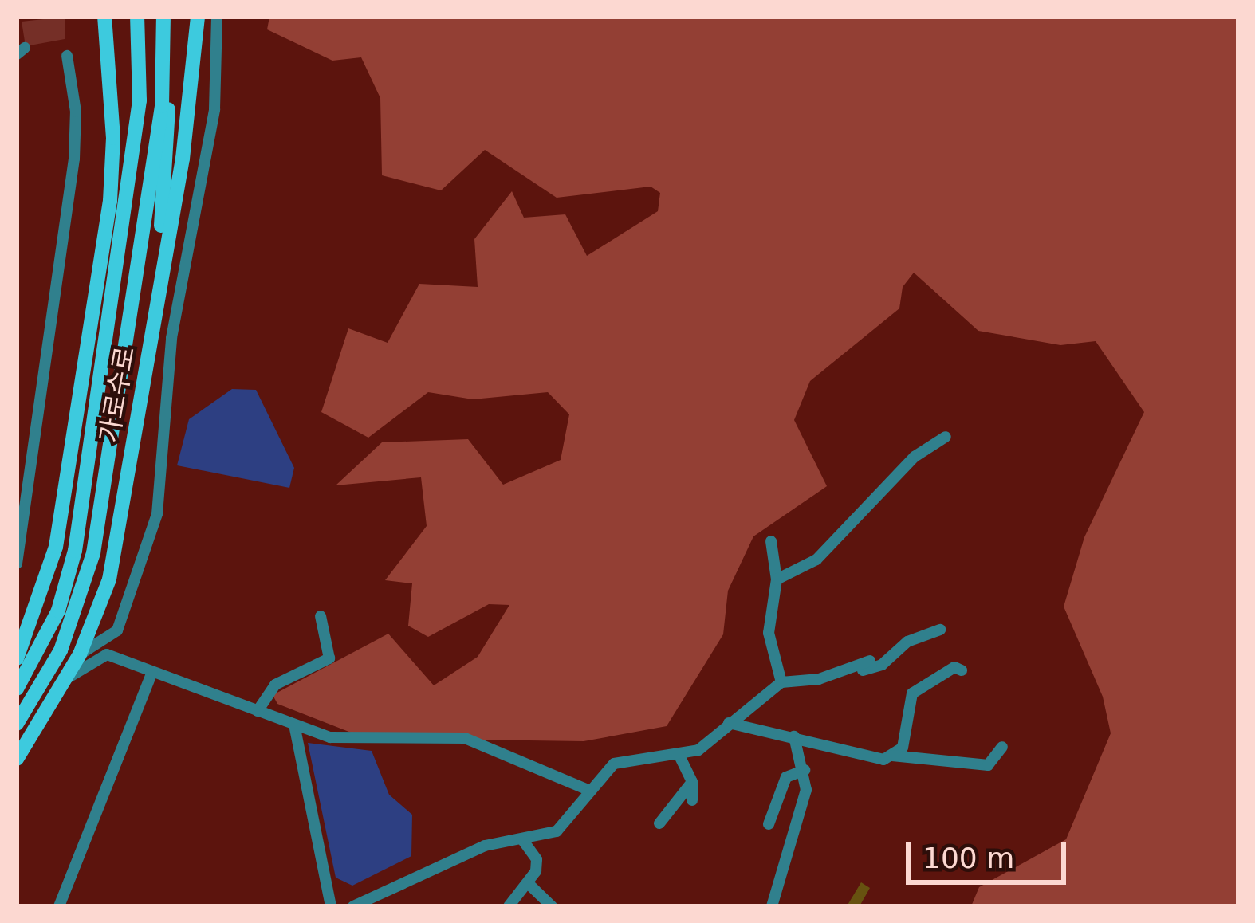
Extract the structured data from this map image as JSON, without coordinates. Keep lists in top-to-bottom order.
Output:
{
  "streets": {
    "main road": ["가로수로"]
  },
  "scale_bar": "100 m"
}
